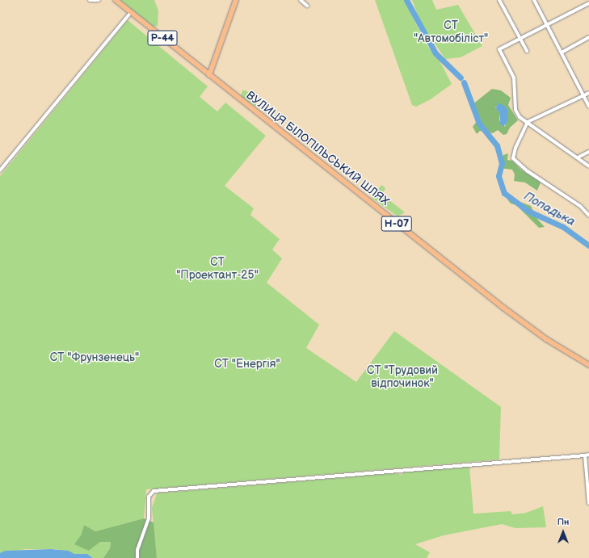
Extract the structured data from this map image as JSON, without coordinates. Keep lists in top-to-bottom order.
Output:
{
  "streets": {
    "main road": ["Р-44", "ВУЛИЦЯ БІЛОПІЛЬСЬКИЙ ШЛЯХ", "Н-07"]
  },
  "water": ["Попадька"],
  "parks": [
    "СТ \"Автомобіліст\"",
    "СТ \"Проектант-25\"",
    "СТ \"Фрунзенець\"",
    "СТ \"Енергія\"",
    "СТ \"Трудовий відпочинок\""
  ],
  "north": "top"
}
